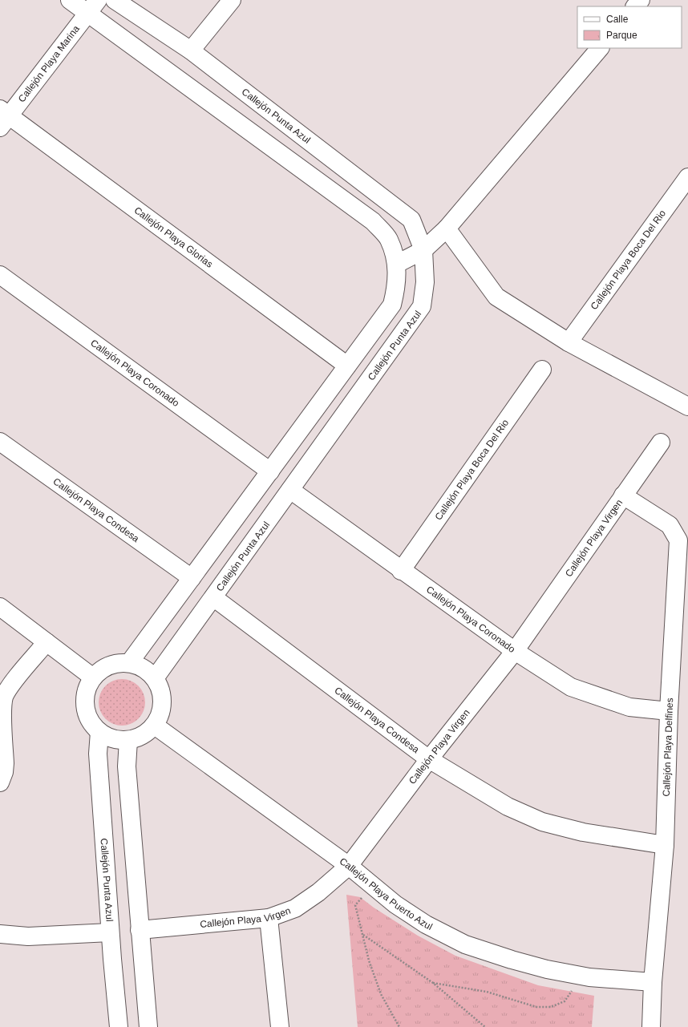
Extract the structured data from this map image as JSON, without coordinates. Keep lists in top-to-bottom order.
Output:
{
  "streets": {
    "street": [
      "Callejón Playa Marina",
      "Callejón Punta Azul",
      "Callejón Playa Glorias",
      "Callejón Playa Boca Del Rio",
      "Callejón Playa Coronado",
      "Callejón Playa Condesa",
      "Callejón Playa Virgen",
      "Callejón Playa Delfines",
      "Callejón Playa Puerto Azul"
    ]
  },
  "crossings": [
    ["Callejón Playa Marina", "Callejón Playa Glorias"],
    ["Callejón Punta Azul", "Callejón Playa Coronado"],
    ["Callejón Punta Azul", "Callejón Playa Condesa"],
    ["Callejón Punta Azul", "Callejón Playa Puerto Azul"],
    ["Callejón Playa Boca Del Rio", "Callejón Playa Coronado"],
    ["Callejón Playa Coronado", "Callejón Playa Virgen"],
    ["Callejón Playa Coronado", "Callejón Playa Delfines"],
    ["Callejón Playa Condesa", "Callejón Playa Virgen"],
    ["Callejón Playa Condesa", "Callejón Playa Delfines"],
    ["Callejón Playa Virgen", "Callejón Playa Delfines"],
    ["Callejón Playa Virgen", "Callejón Playa Puerto Azul"],
    ["Callejón Playa Delfines", "Callejón Playa Puerto Azul"]
  ],
  "legend": ["Calle", "Parque"]
}
